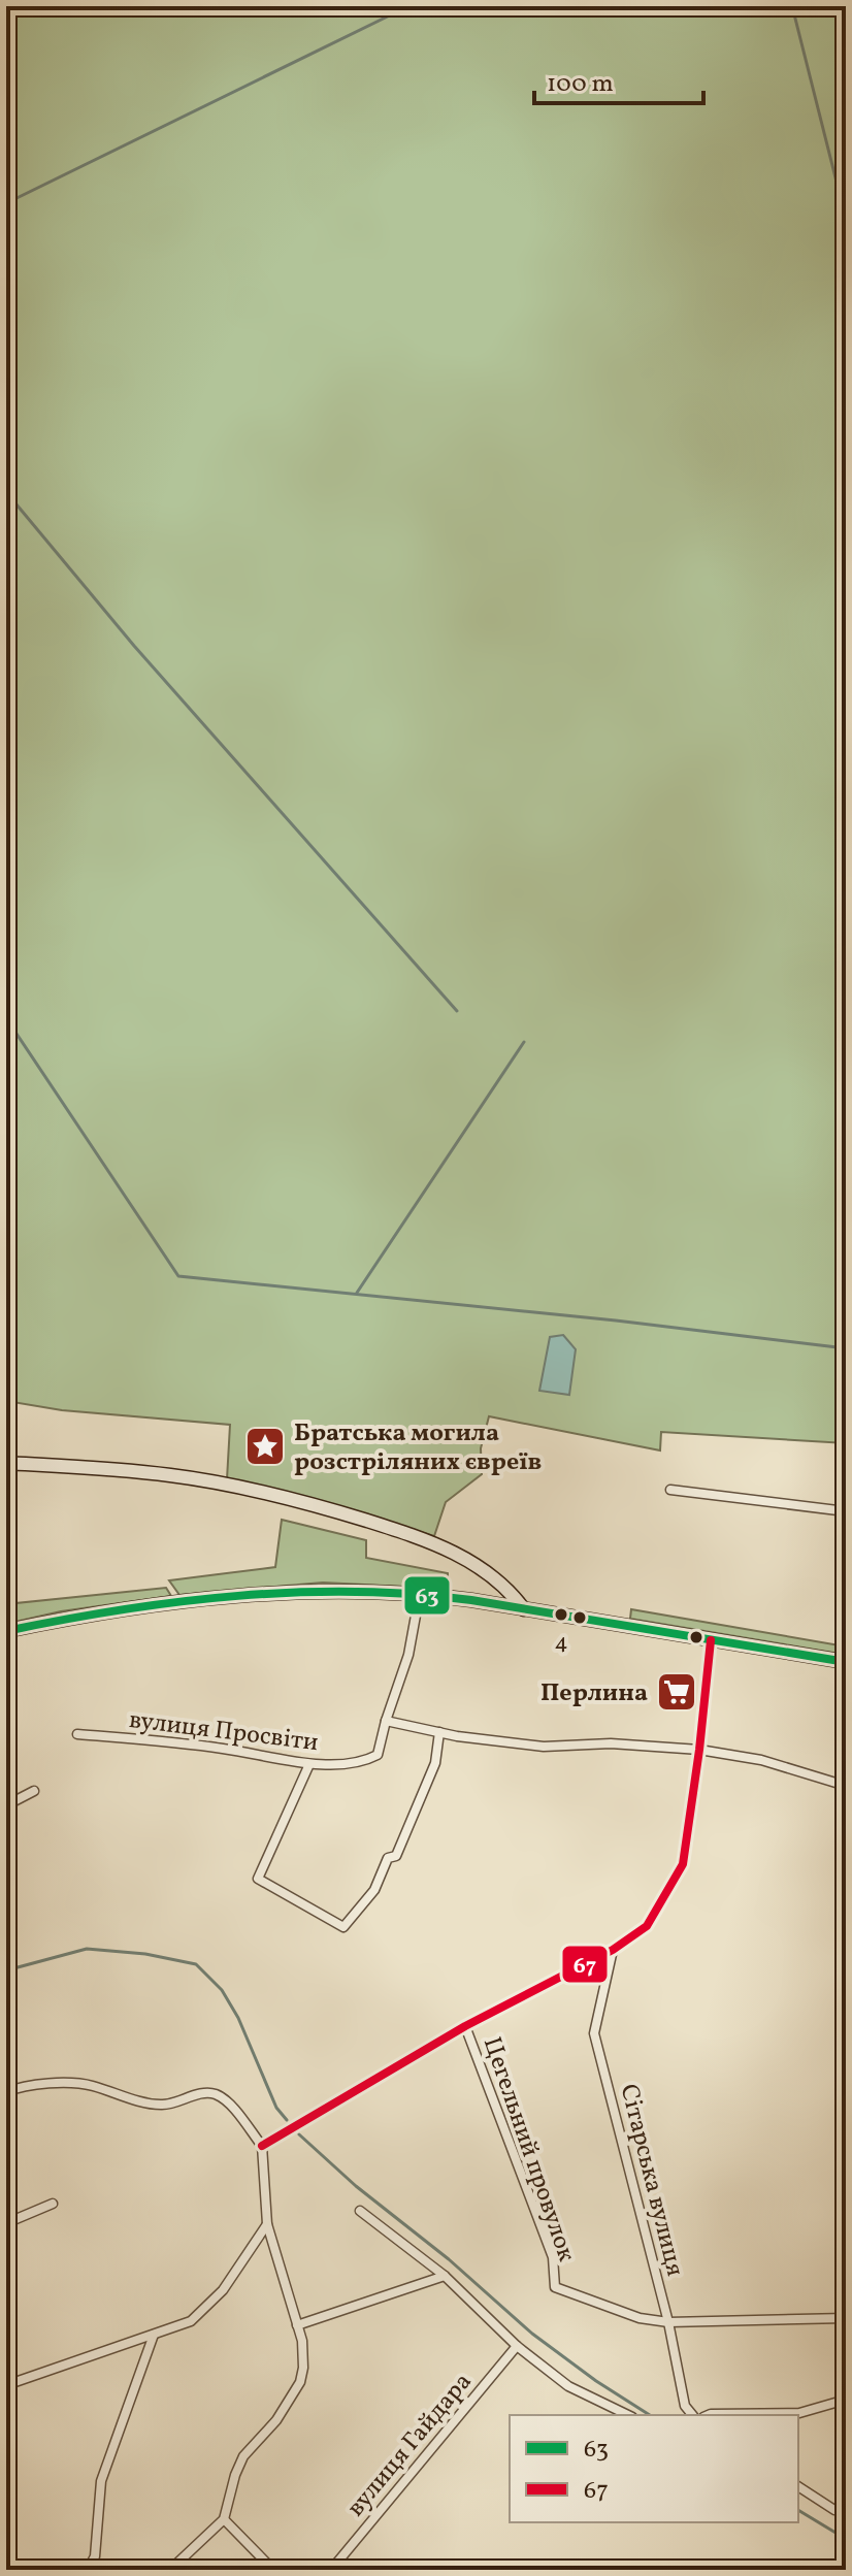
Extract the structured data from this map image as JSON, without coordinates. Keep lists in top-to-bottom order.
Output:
{
  "streets": {
    "street": [
      "вулиця Просвіти",
      "Цегельний провулок",
      "Сітарська вулиця",
      "вулиця Гайдара"
    ]
  },
  "crossings": [
    ["Цегельний провулок", "Сітарська вулиця"]
  ],
  "places": {
    "place": ["Братська могила розстріляних євреїв"],
    "other": ["4"],
    "supermarket": ["Перлина"]
  },
  "lines": ["transit line 63", "transit line 67"],
  "legend": ["63", "67"],
  "scale_bar": "100 m"
}
